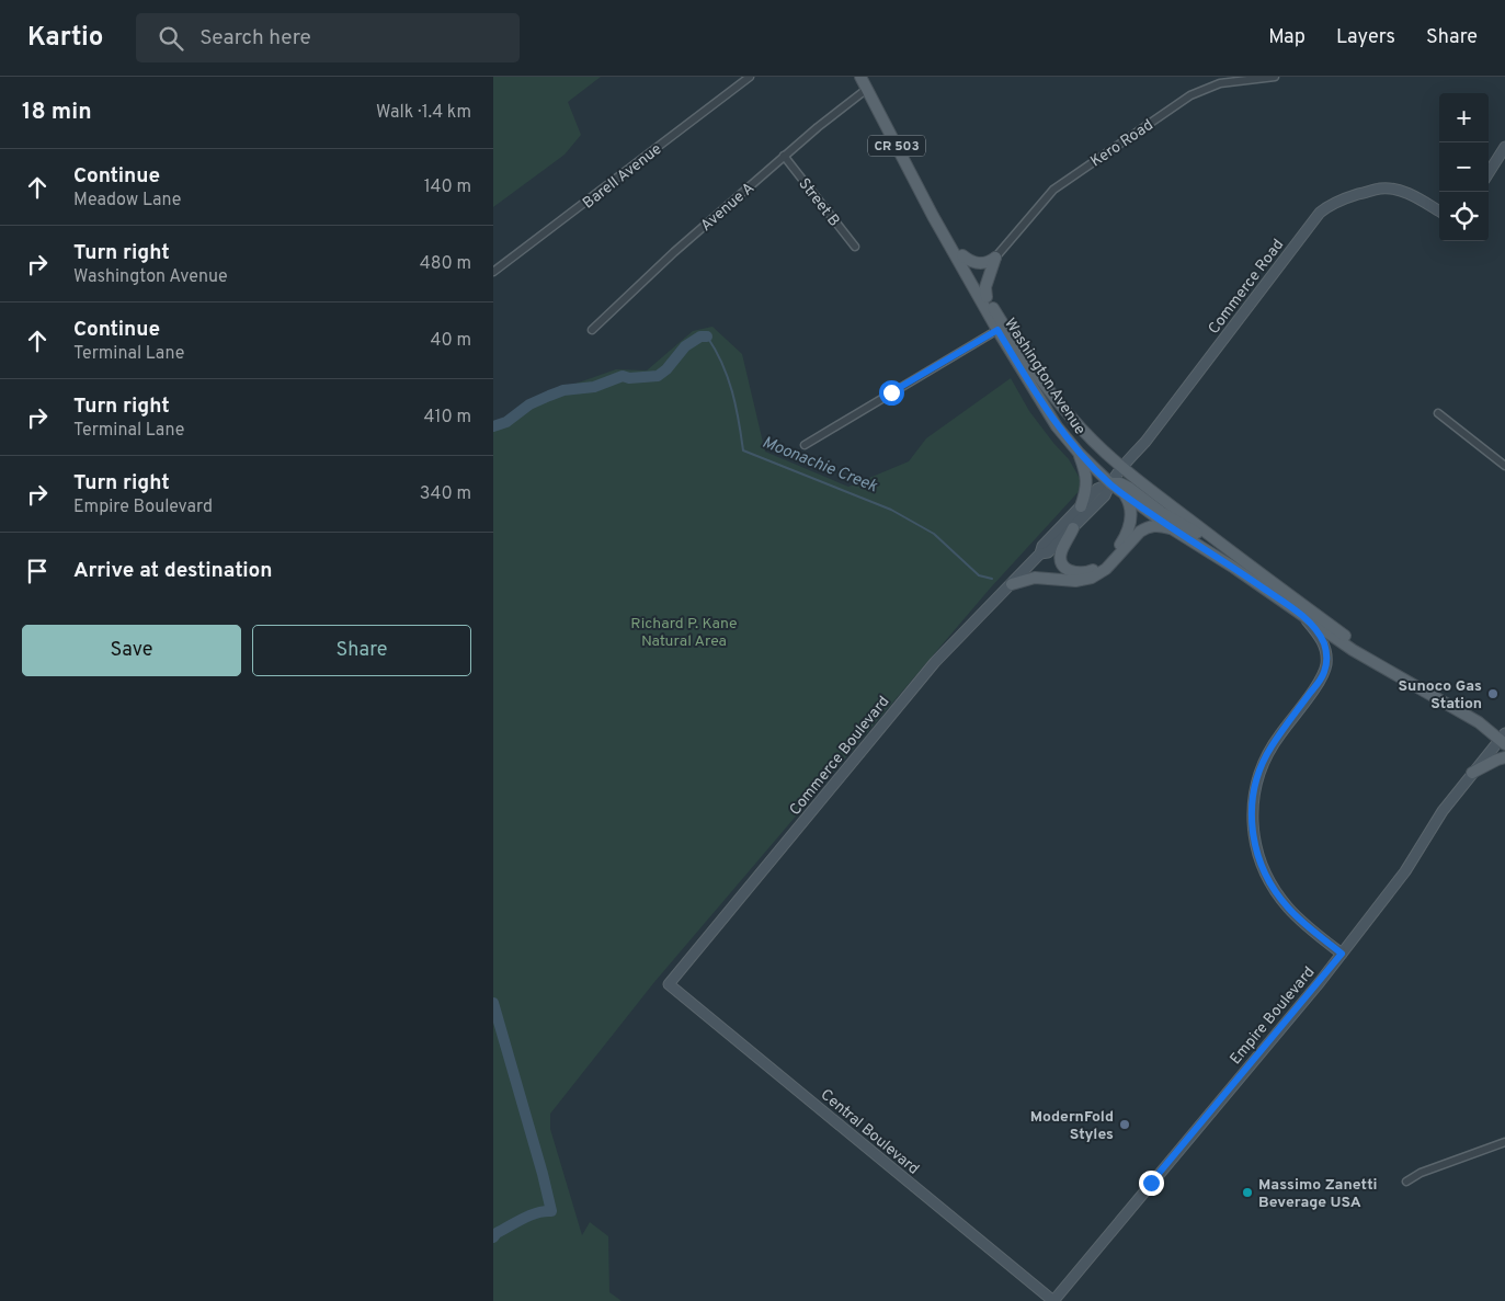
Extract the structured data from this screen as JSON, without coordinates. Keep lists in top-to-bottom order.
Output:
{
  "streets": {
    "main road": ["CR 503", "Washington Avenue"],
    "street": [
      "Kero Road",
      "Barell Avenue",
      "Street B",
      "Avenue A",
      "Commerce Road",
      "Commerce Boulevard",
      "Empire Boulevard",
      "Central Boulevard"
    ]
  },
  "crossings": [
    ["Street B", "Avenue A"],
    ["Avenue A", "Washington Avenue"],
    ["Commerce Road", "Washington Avenue"],
    ["Commerce Road", "Commerce Boulevard"],
    ["Washington Avenue", "Commerce Boulevard"],
    ["Washington Avenue", "Empire Boulevard"],
    ["Commerce Boulevard", "Central Boulevard"],
    ["Empire Boulevard", "Central Boulevard"]
  ],
  "water": ["Moonachie Creek"],
  "parks": ["Richard P. Kane Natural Area"],
  "places": ["Sunoco Gas Station", "ModernFold Styles", "Massimo Zanetti Beverage USA"],
  "page": {
    "header": "Kartio",
    "search": "Search here",
    "nav": ["Map", "Layers", "Share"],
    "heading": ["18 min", "Walk · 1.4 km"],
    "map_buttons": ["+", "−"],
    "list": [
      ["Continue", "Meadow Lane", "140 m"],
      ["Turn right", "Washington Avenue", "480 m"],
      ["Continue", "Terminal Lane", "40 m"],
      ["Turn right", "Terminal Lane", "410 m"],
      ["Turn right", "Empire Boulevard", "340 m"],
      "Arrive at destination"
    ],
    "buttons": ["Save", "Share"]
  }
}
